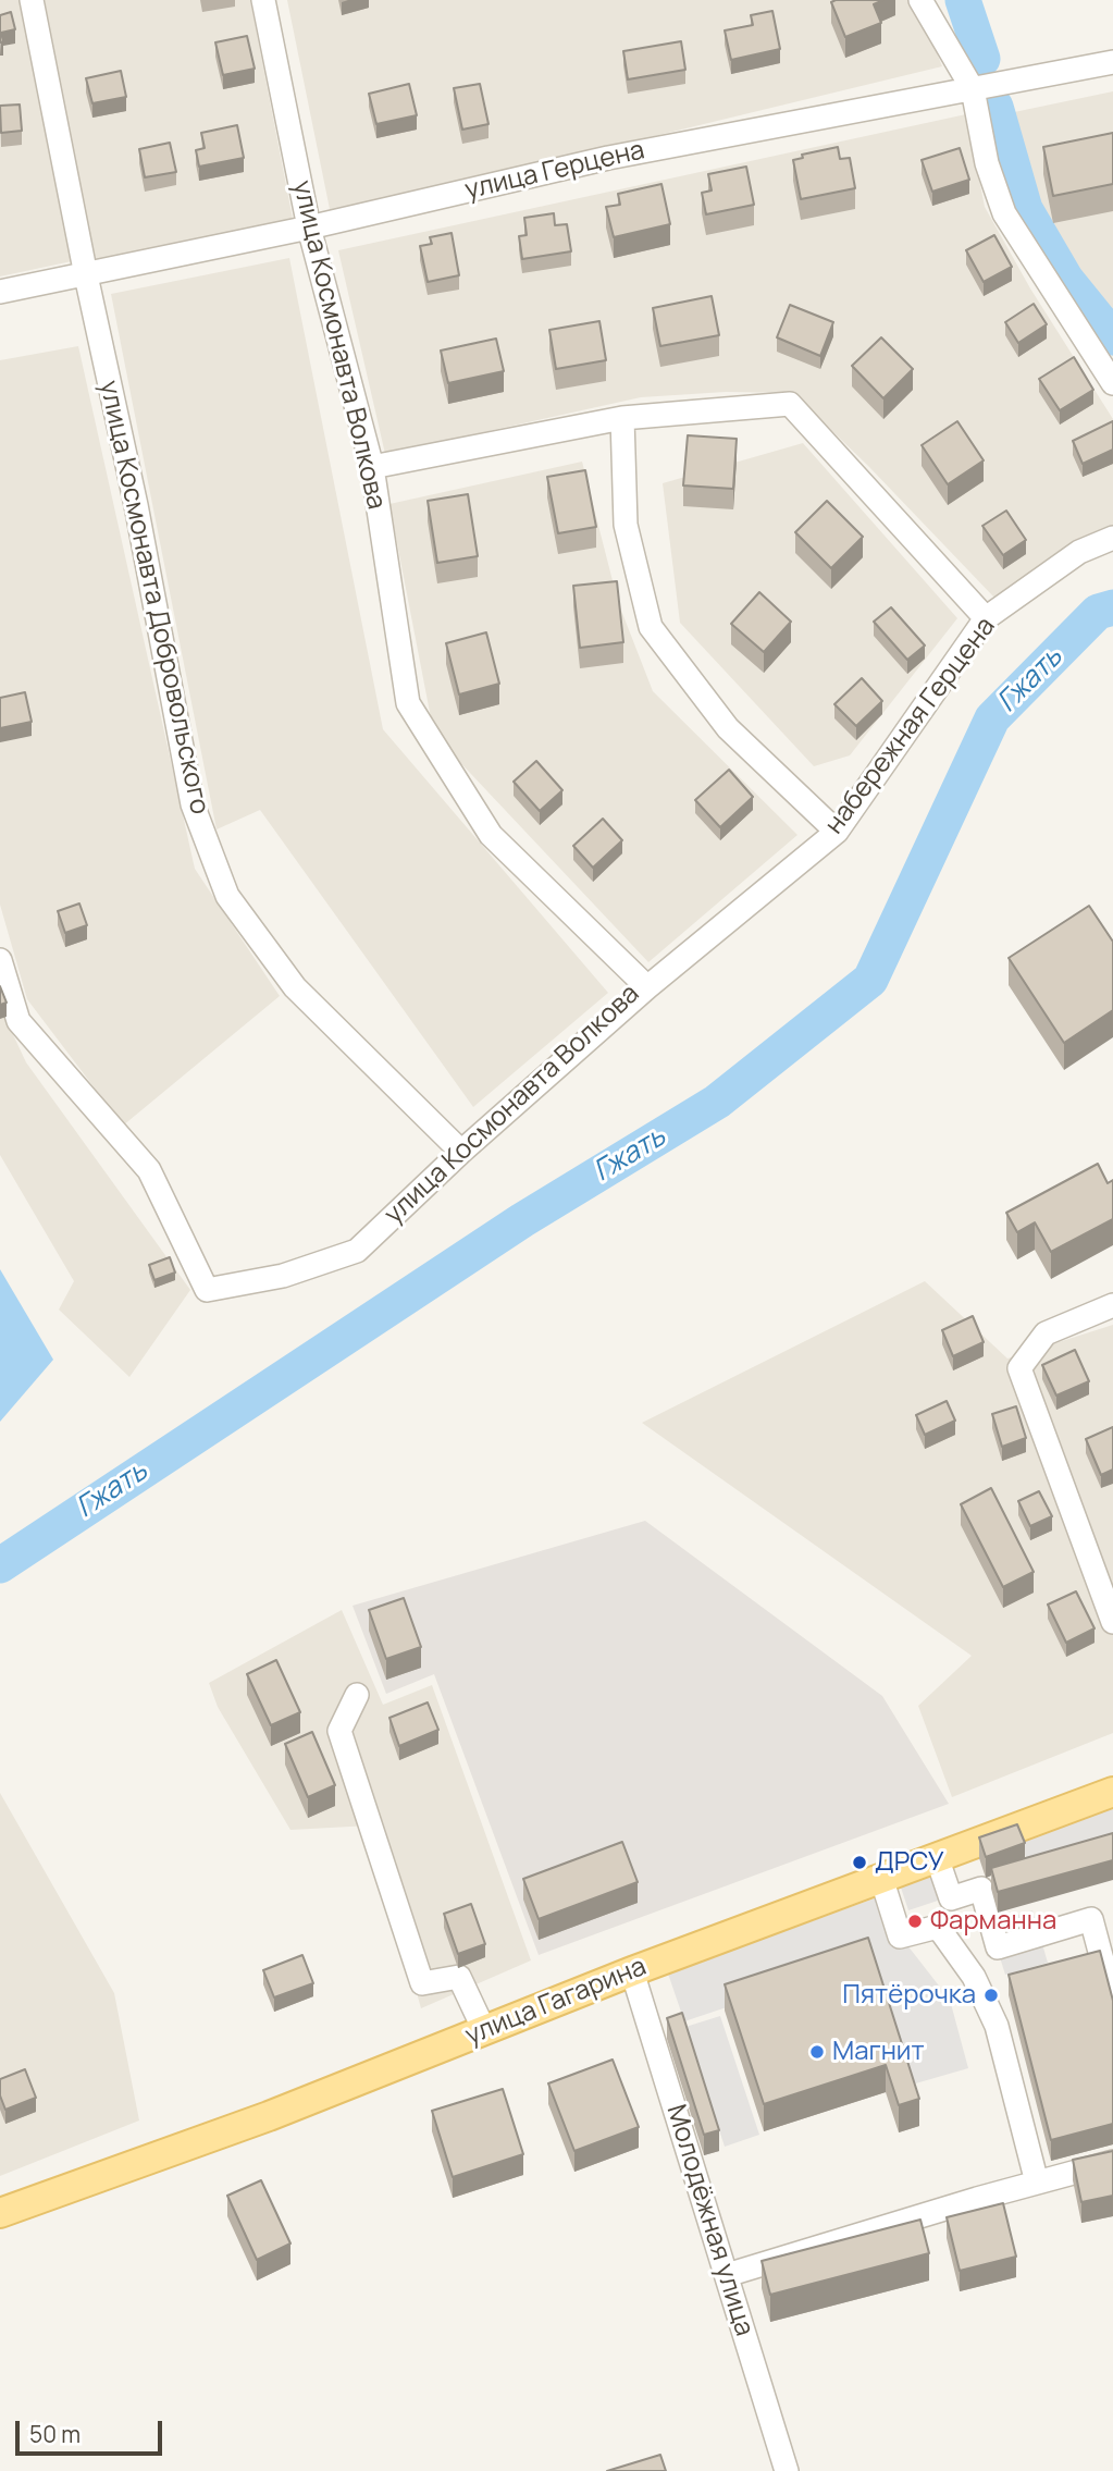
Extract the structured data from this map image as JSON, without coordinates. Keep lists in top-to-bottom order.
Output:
{
  "streets": {
    "main road": ["улица Гагарина"],
    "street": [
      "улица Герцена",
      "улица Космонавта Волкова",
      "улица Космонавта Добровольского",
      "набережная Герцена",
      "Молодёжная улица"
    ]
  },
  "crossings": [
    ["улица Герцена", "улица Космонавта Волкова"],
    ["улица Герцена", "улица Космонавта Добровольского"],
    ["улица Космонавта Волкова", "улица Космонавта Добровольского"],
    ["улица Космонавта Волкова", "набережная Герцена"],
    ["улица Гагарина", "Молодёжная улица"]
  ],
  "water": ["Гжать"],
  "places": [
    "ДРСУ",
    "Фарманна",
    "Пятёрочка",
    "Магнит"
  ],
  "scale_bar": "50 m"
}
